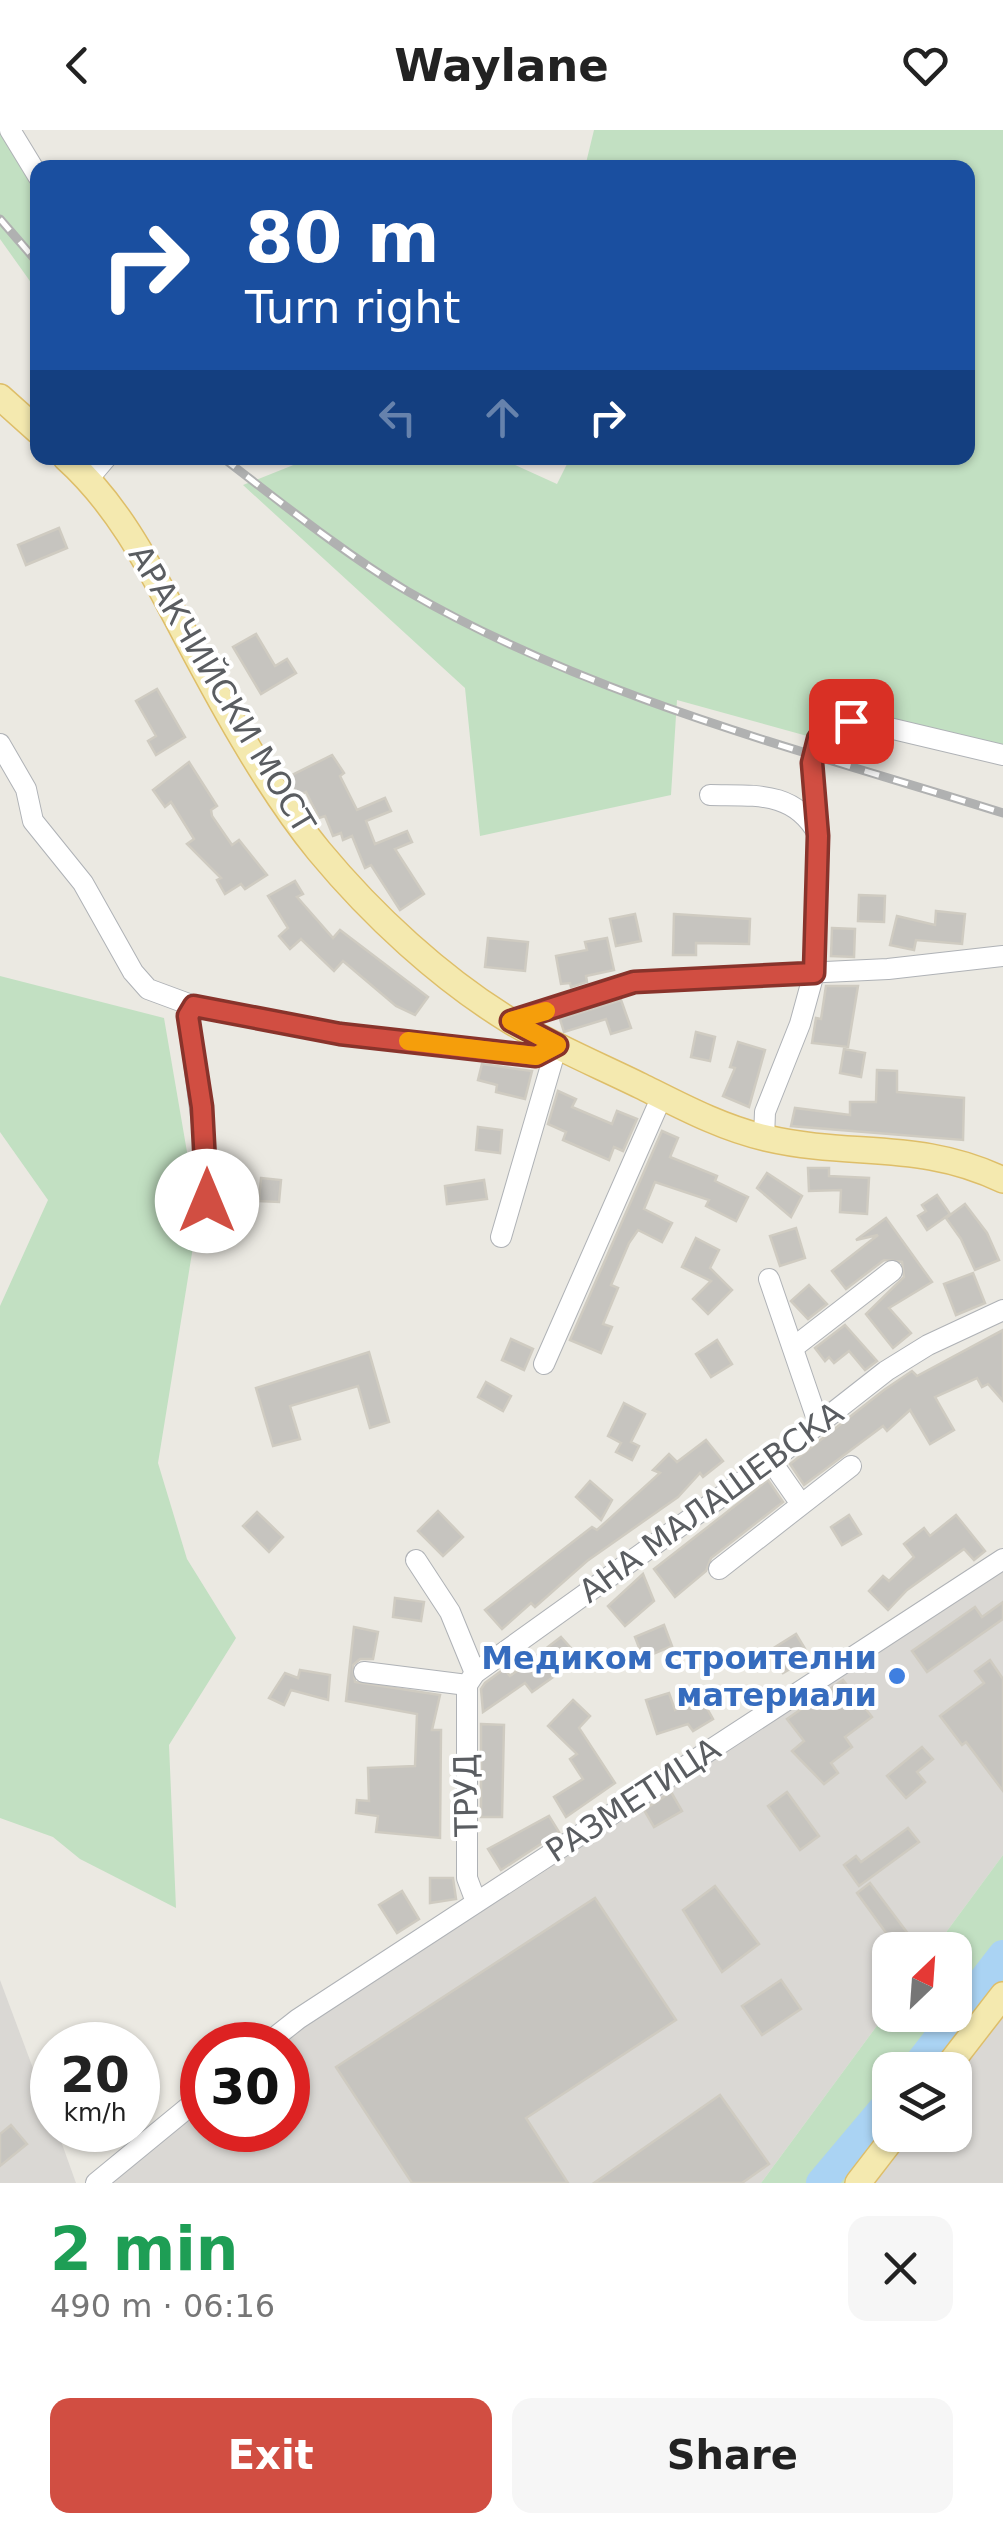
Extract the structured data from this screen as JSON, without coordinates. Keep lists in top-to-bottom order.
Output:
{
  "streets": {
    "main road": ["АРАКЧИЙСКИ МОСТ"],
    "street": ["АНА МАЛАШЕВСКА", "ТРУД", "РАЗМЕТИЦА"]
  },
  "crossings": [
    ["АНА МАЛАШЕВСКА", "ТРУД"],
    ["ТРУД", "РАЗМЕТИЦА"]
  ],
  "places": ["Медиком строителни материали"],
  "north": "top right",
  "page": {
    "header": "Waylane",
    "turn": ["80 m", "Turn right"],
    "speed": "20 km/h",
    "limit": "30",
    "heading": ["2 min", "490 m · 06:16"],
    "buttons": ["Exit", "Share"]
  }
}
